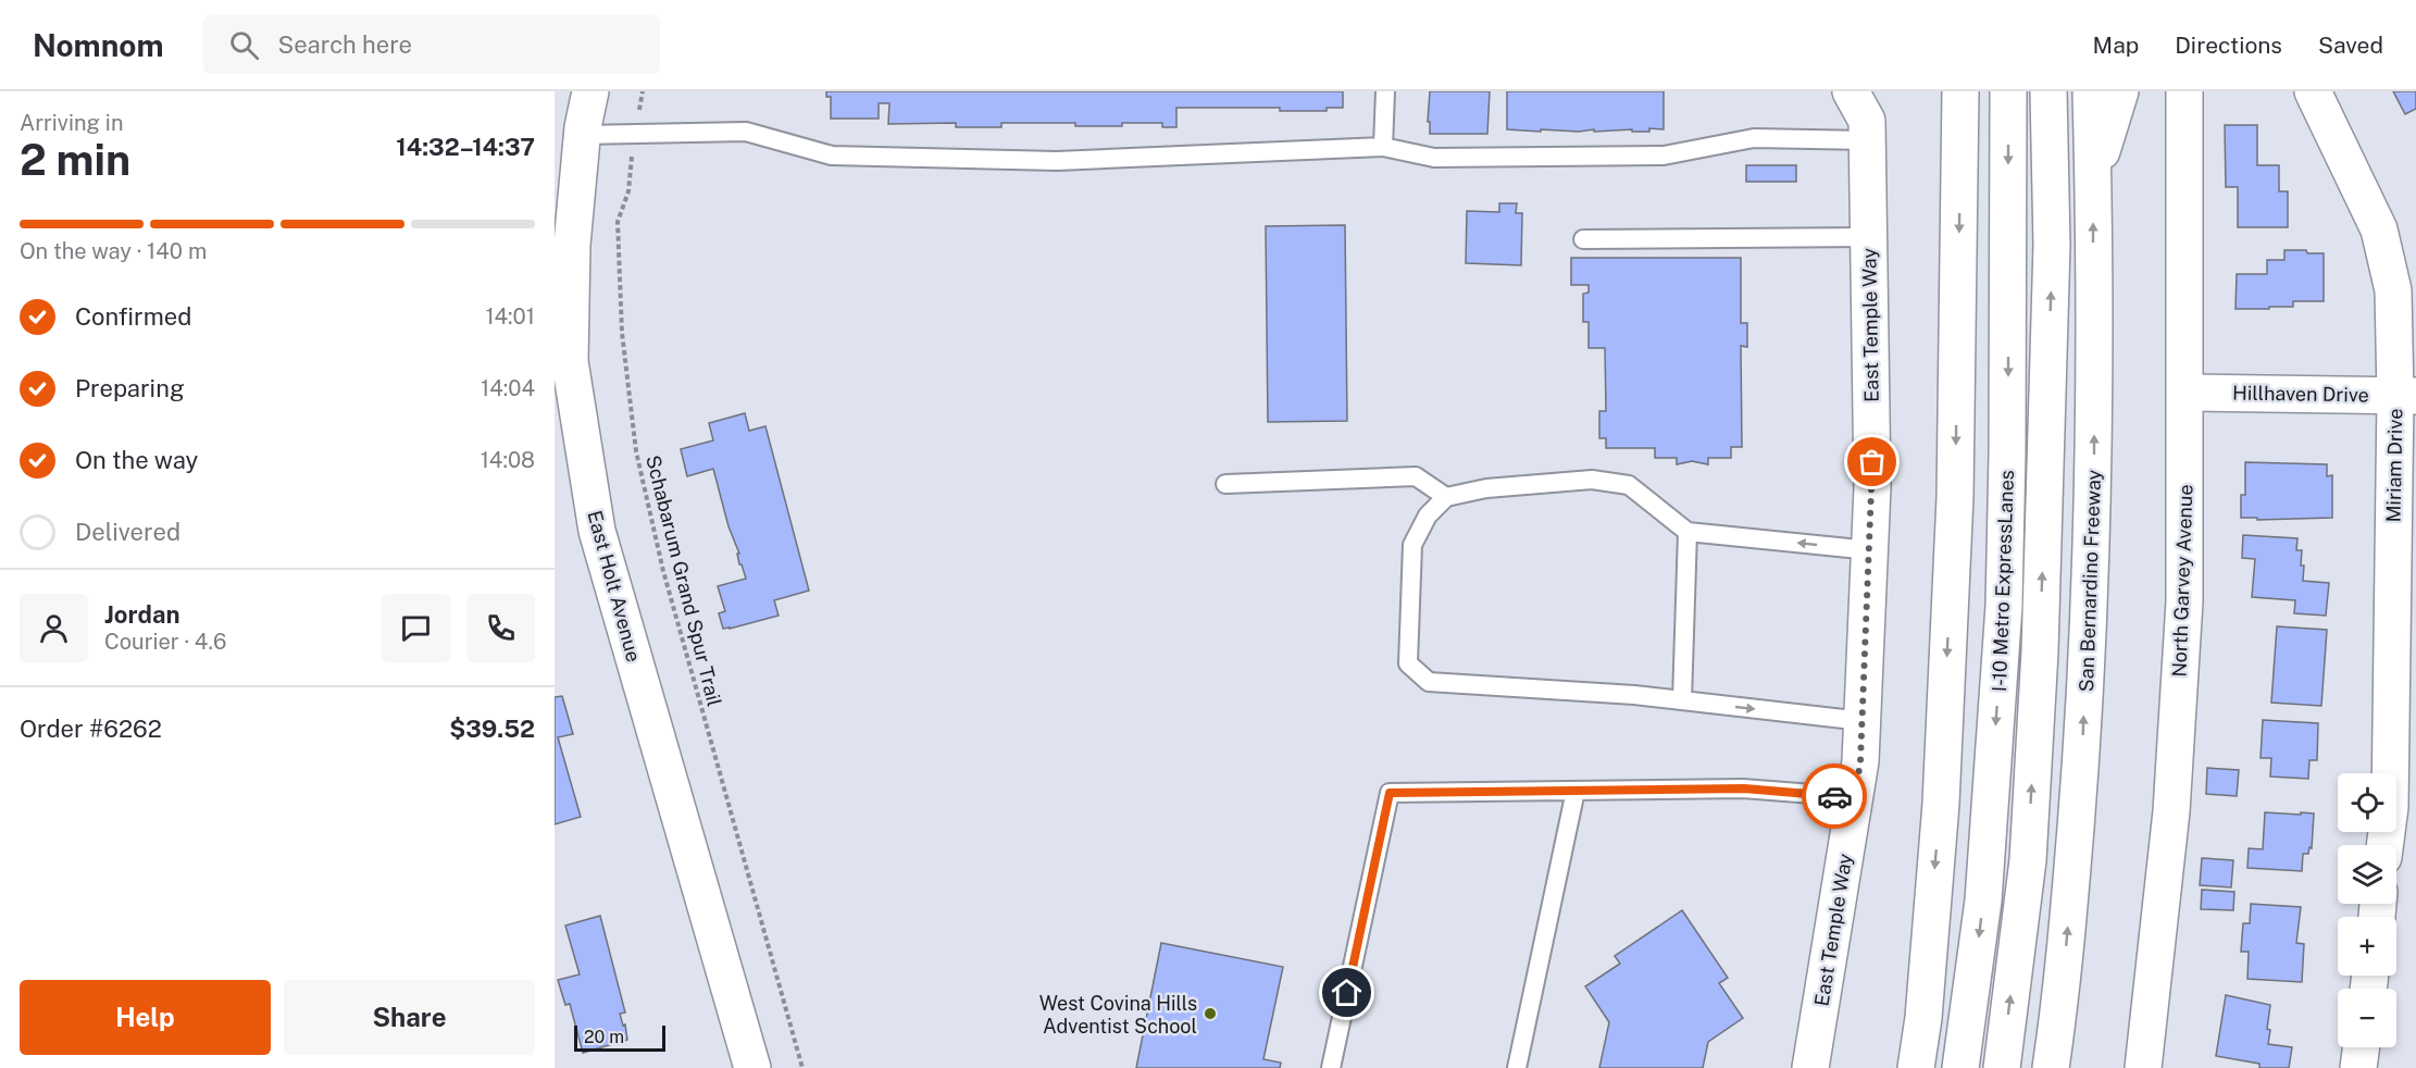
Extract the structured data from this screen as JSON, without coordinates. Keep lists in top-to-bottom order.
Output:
{
  "streets": {
    "main road": [
      "East Temple Way",
      "Hillhaven Drive",
      "Miriam Drive",
      "I-10 Metro ExpressLanes",
      "San Bernardino Freeway",
      "North Garvey Avenue",
      "East Holt Avenue"
    ],
    "path": ["Schabarum Grand Spur Trail"]
  },
  "crossings": [
    ["Hillhaven Drive", "Miriam Drive"],
    ["Hillhaven Drive", "North Garvey Avenue"]
  ],
  "places": ["West Covina Hills Adventist School"],
  "scale_bar": "20 m",
  "page": {
    "header": "Nomnom",
    "search": "Search here",
    "nav": ["Map", "Directions", "Saved"],
    "heading": ["2 min", "Arriving in", "14:32–14:37"],
    "panel": [
      "Jordan",
      "Courier · 4.6",
      "Order #6262",
      "$39.52"
    ],
    "bar": "On the way · 140 m",
    "list": [
      ["Confirmed", "14:01"],
      ["Preparing", "14:04"],
      ["On the way", "14:08"],
      "Delivered"
    ],
    "map_buttons": ["+", "−"],
    "buttons": ["Help", "Share"],
    "scale": "20 m"
  }
}
